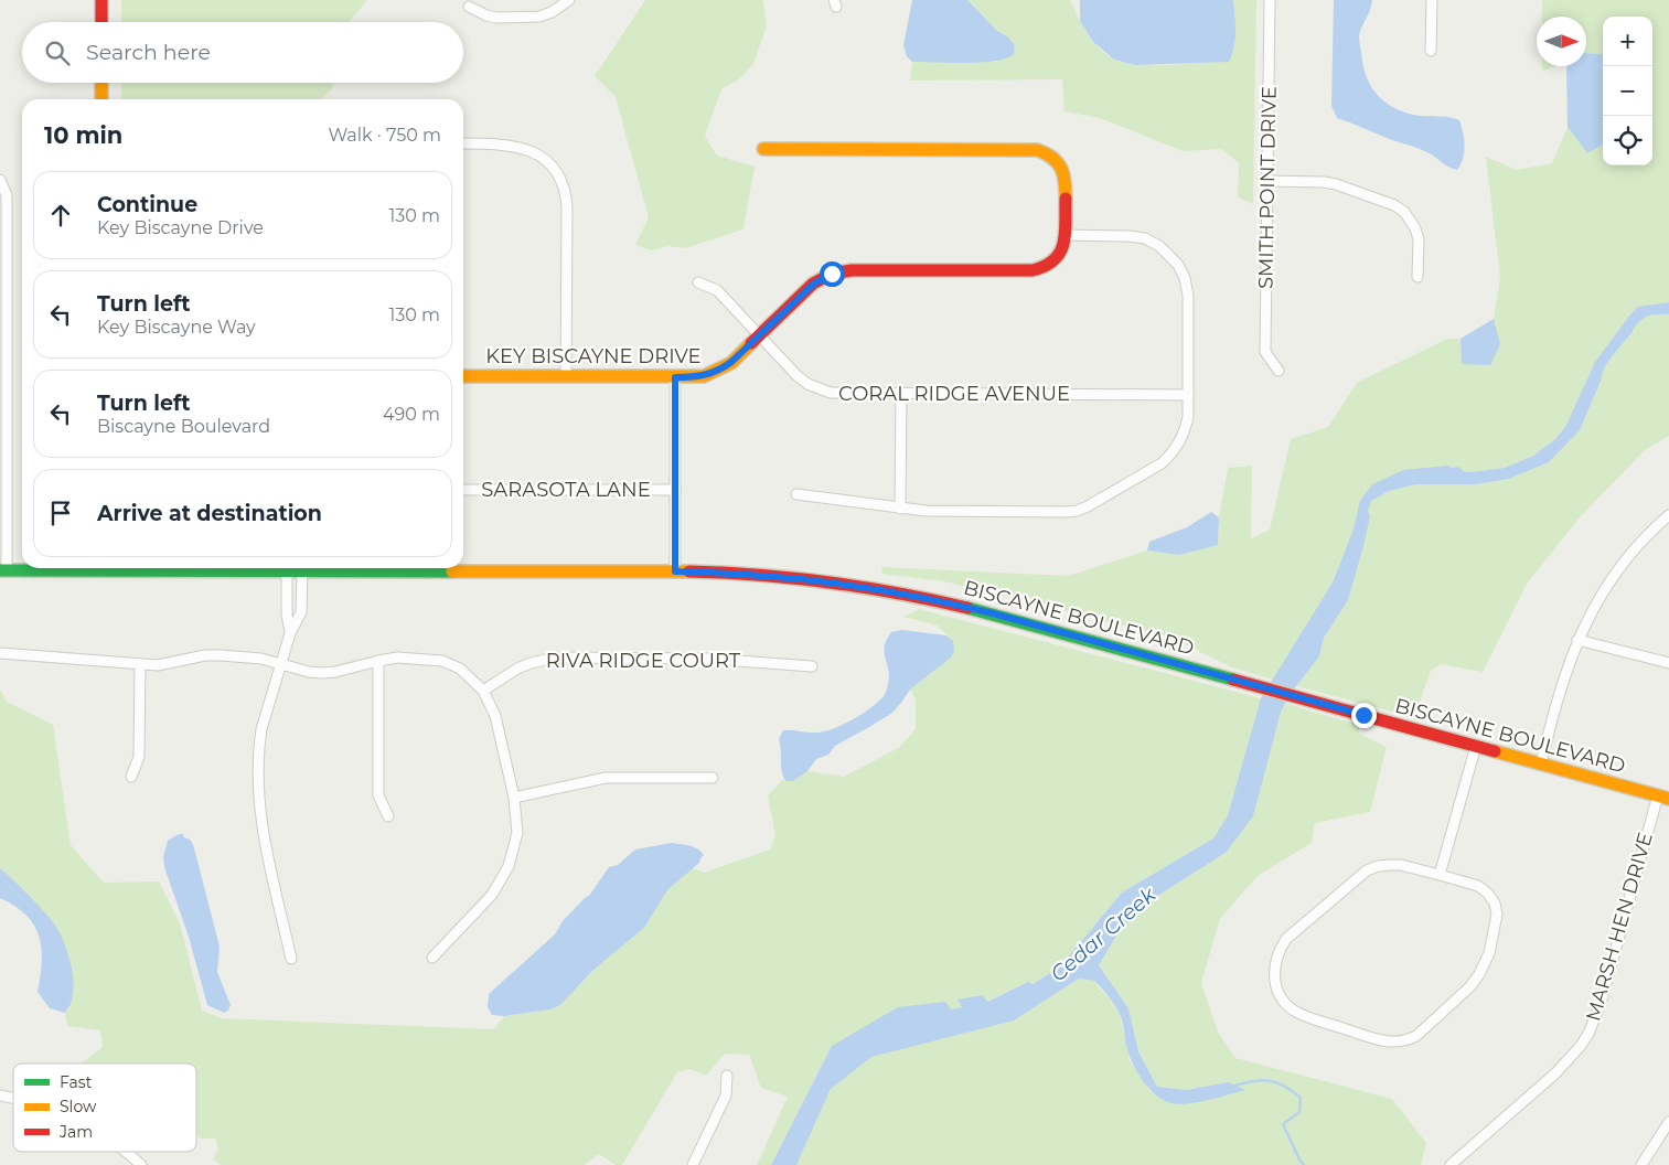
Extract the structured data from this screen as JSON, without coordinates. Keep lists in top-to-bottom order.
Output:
{
  "streets": {
    "street": [
      "SMITH POINT DRIVE",
      "KEY BISCAYNE DRIVE",
      "CORAL RIDGE AVENUE",
      "SARASOTA LANE",
      "BISCAYNE BOULEVARD",
      "RIVA RIDGE COURT",
      "MARSH HEN DRIVE"
    ]
  },
  "crossings": [
    ["KEY BISCAYNE DRIVE", "CORAL RIDGE AVENUE"],
    ["BISCAYNE BOULEVARD", "MARSH HEN DRIVE"]
  ],
  "water": ["Cedar Creek"],
  "legend": ["Fast", "Slow", "Jam"],
  "north": "right",
  "page": {
    "map_buttons": ["+", "−"],
    "search": "Search here",
    "heading": ["10 min", "Walk · 750 m"],
    "list": [
      ["Continue", "Key Biscayne Drive", "130 m"],
      ["Turn left", "Key Biscayne Way", "130 m"],
      ["Turn left", "Biscayne Boulevard", "490 m"],
      "Arrive at destination"
    ]
  }
}
